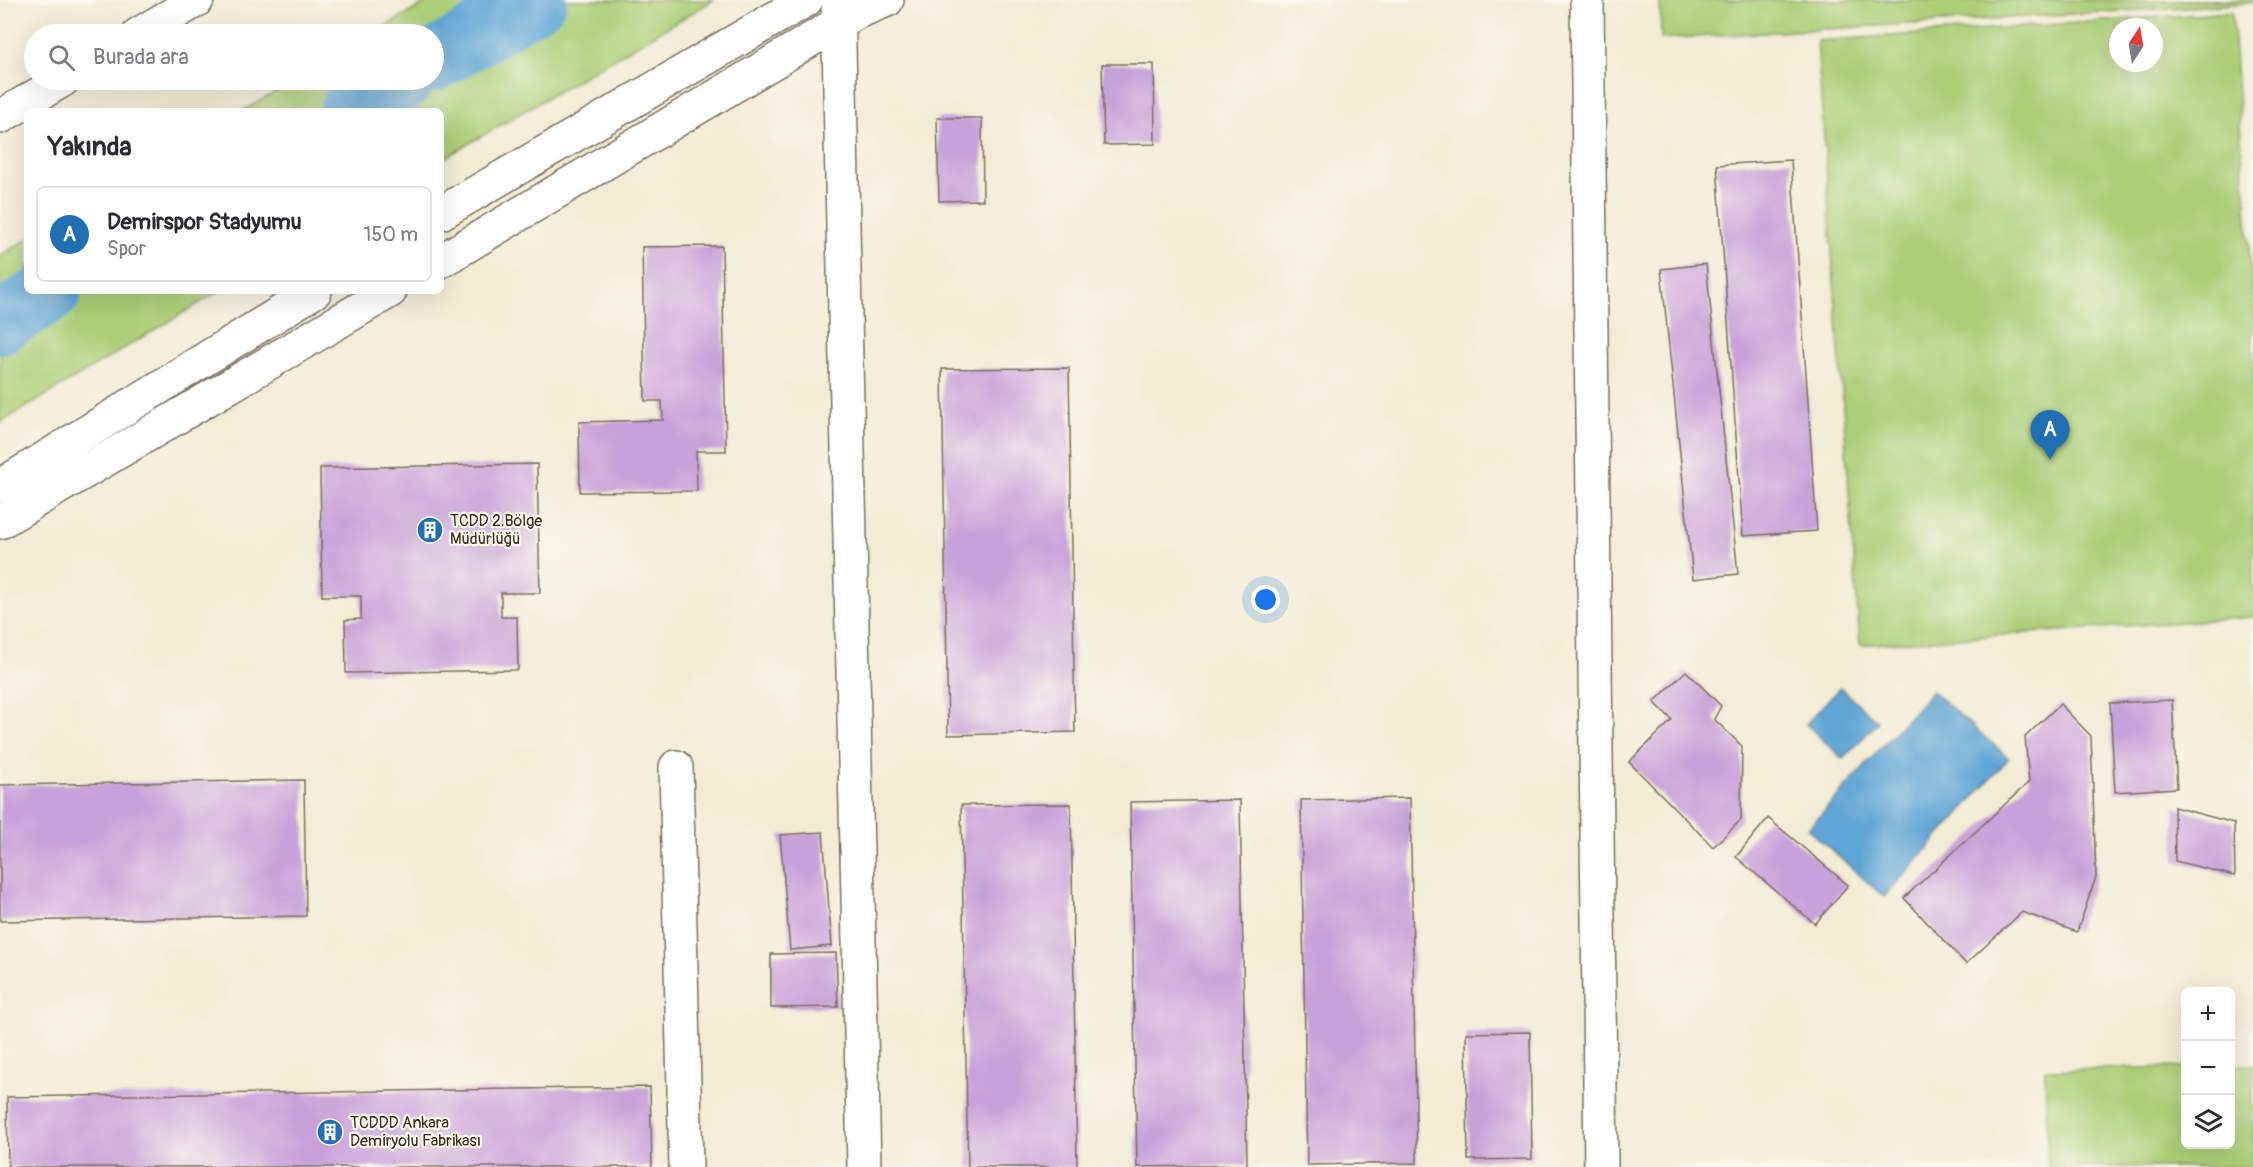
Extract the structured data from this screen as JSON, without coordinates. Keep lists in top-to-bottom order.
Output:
{
  "places": {
    "building": ["TCDD 2.Bölge Müdürlüğü", "TCDDD Ankara Demiryolu Fabrikası"]
  },
  "north": "top",
  "page": {
    "search": "Burada ara",
    "heading": "Yakında",
    "list": [
      {
        "mark": "A",
        "name": "Demirspor Stadyumu",
        "note": "Spor",
        "value": "150 m"
      }
    ],
    "pins": "A",
    "map_buttons": ["+", "−"]
  }
}
